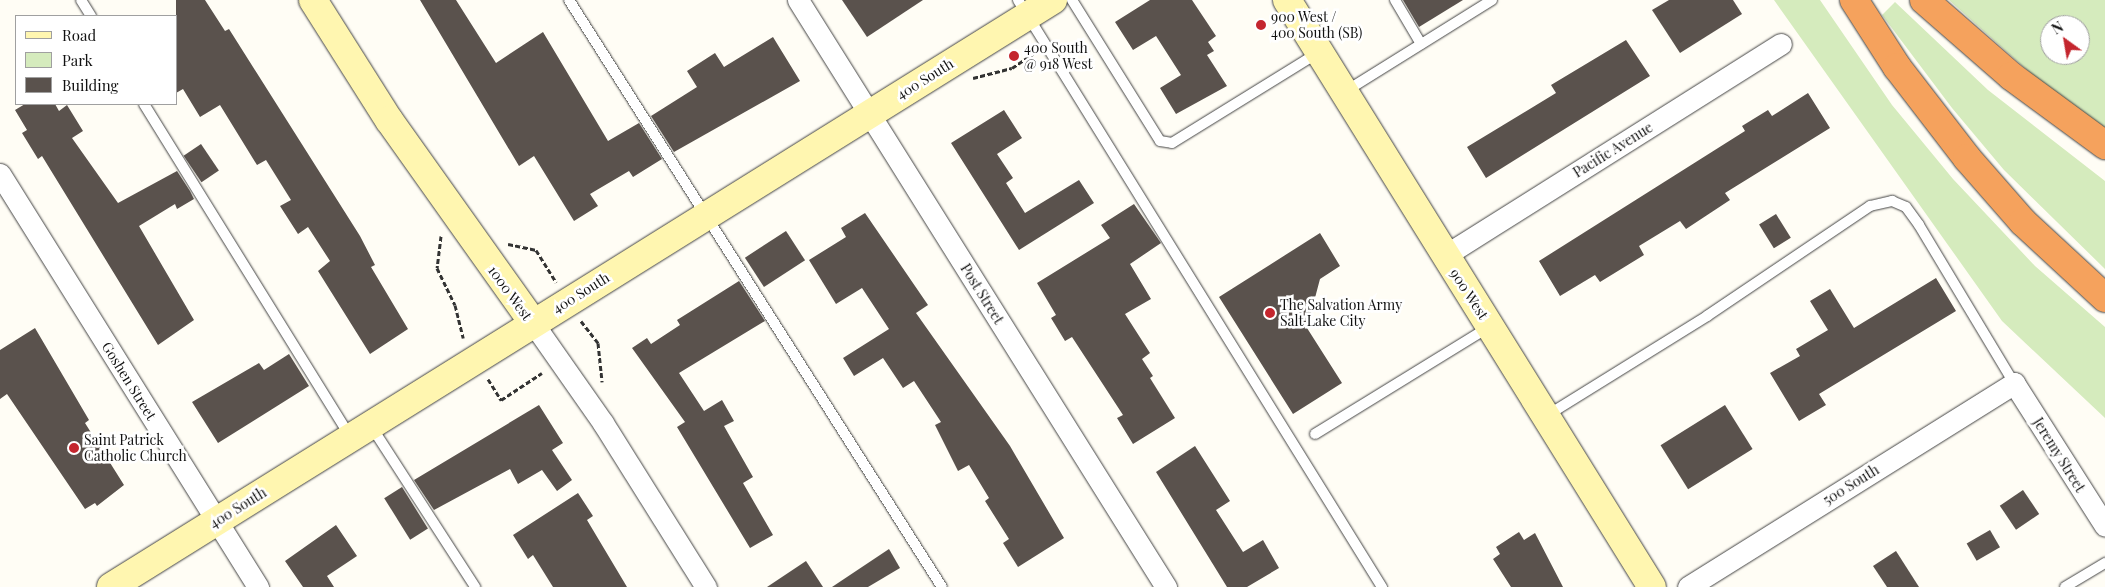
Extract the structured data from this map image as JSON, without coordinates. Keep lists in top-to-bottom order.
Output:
{
  "streets": {
    "main road": ["400 South", "1000 West", "900 West"],
    "street": [
      "Pacific Avenue",
      "Post Street",
      "Goshen Street",
      "Jeremy Street",
      "500 South"
    ]
  },
  "crossings": [
    ["400 South", "1000 West"],
    ["400 South", "Post Street"],
    ["400 South", "Goshen Street"],
    ["Pacific Avenue", "900 West"],
    ["Jeremy Street", "500 South"]
  ],
  "places": [
    "900 West / 400 South (SB)",
    "400 South @ 918 West",
    "The Salvation Army Salt Lake City",
    "Saint Patrick Catholic Church"
  ],
  "legend": ["Road", "Park", "Building"],
  "north": "top left"
}
